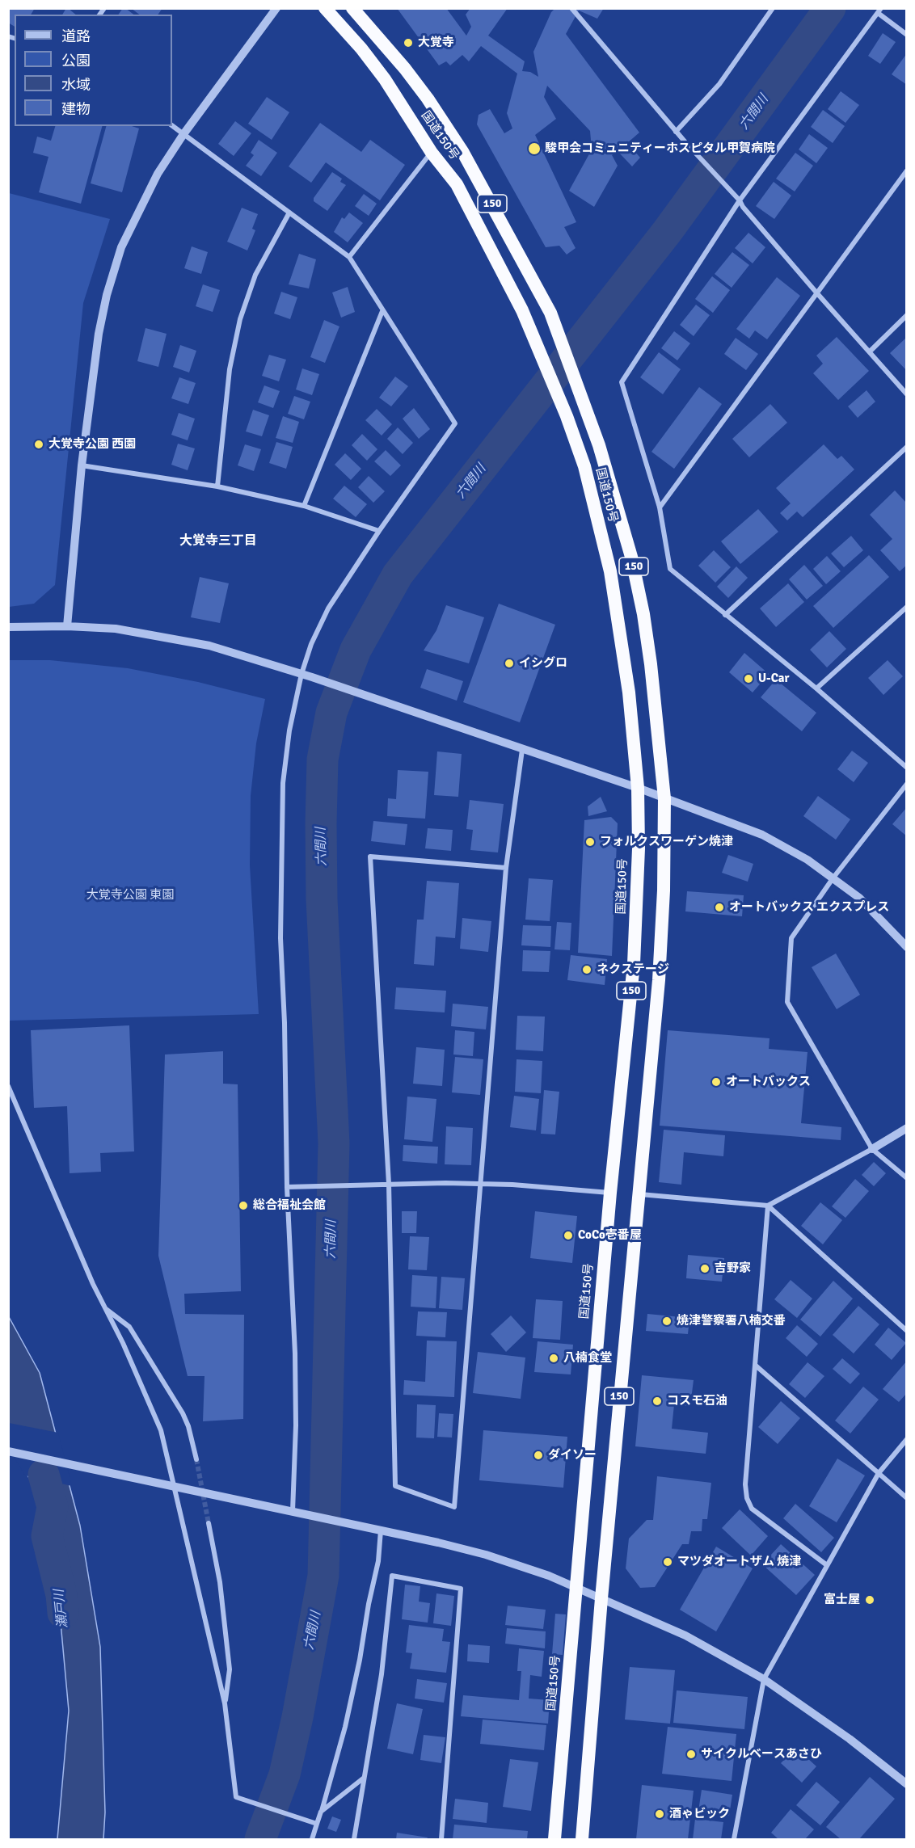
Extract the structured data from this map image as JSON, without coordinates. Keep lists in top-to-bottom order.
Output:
{
  "streets": {
    "highway": ["国道150号", "150"]
  },
  "districts": ["大覚寺三丁目"],
  "water": ["六間川", "瀬戸川"],
  "parks": ["大覚寺公園 東園"],
  "places": [
    "大覚寺",
    "駿甲会コミュニティーホスピタル甲賀病院",
    "大覚寺公園 西園",
    "イシグロ",
    "U-Car",
    "フォルクスワーゲン焼津",
    "オートバックス エクスプレス",
    "ネクステージ",
    "オートバックス",
    "総合福祉会館",
    "CoCo壱番屋",
    "吉野家",
    "焼津警察署八楠交番",
    "八楠食堂",
    "コスモ石油",
    "ダイソー",
    "マツダオートザム 焼津",
    "富士屋",
    "サイクルベースあさひ",
    "酒ゃビック"
  ],
  "legend": [
    "道路",
    "公園",
    "水域",
    "建物"
  ]
}
